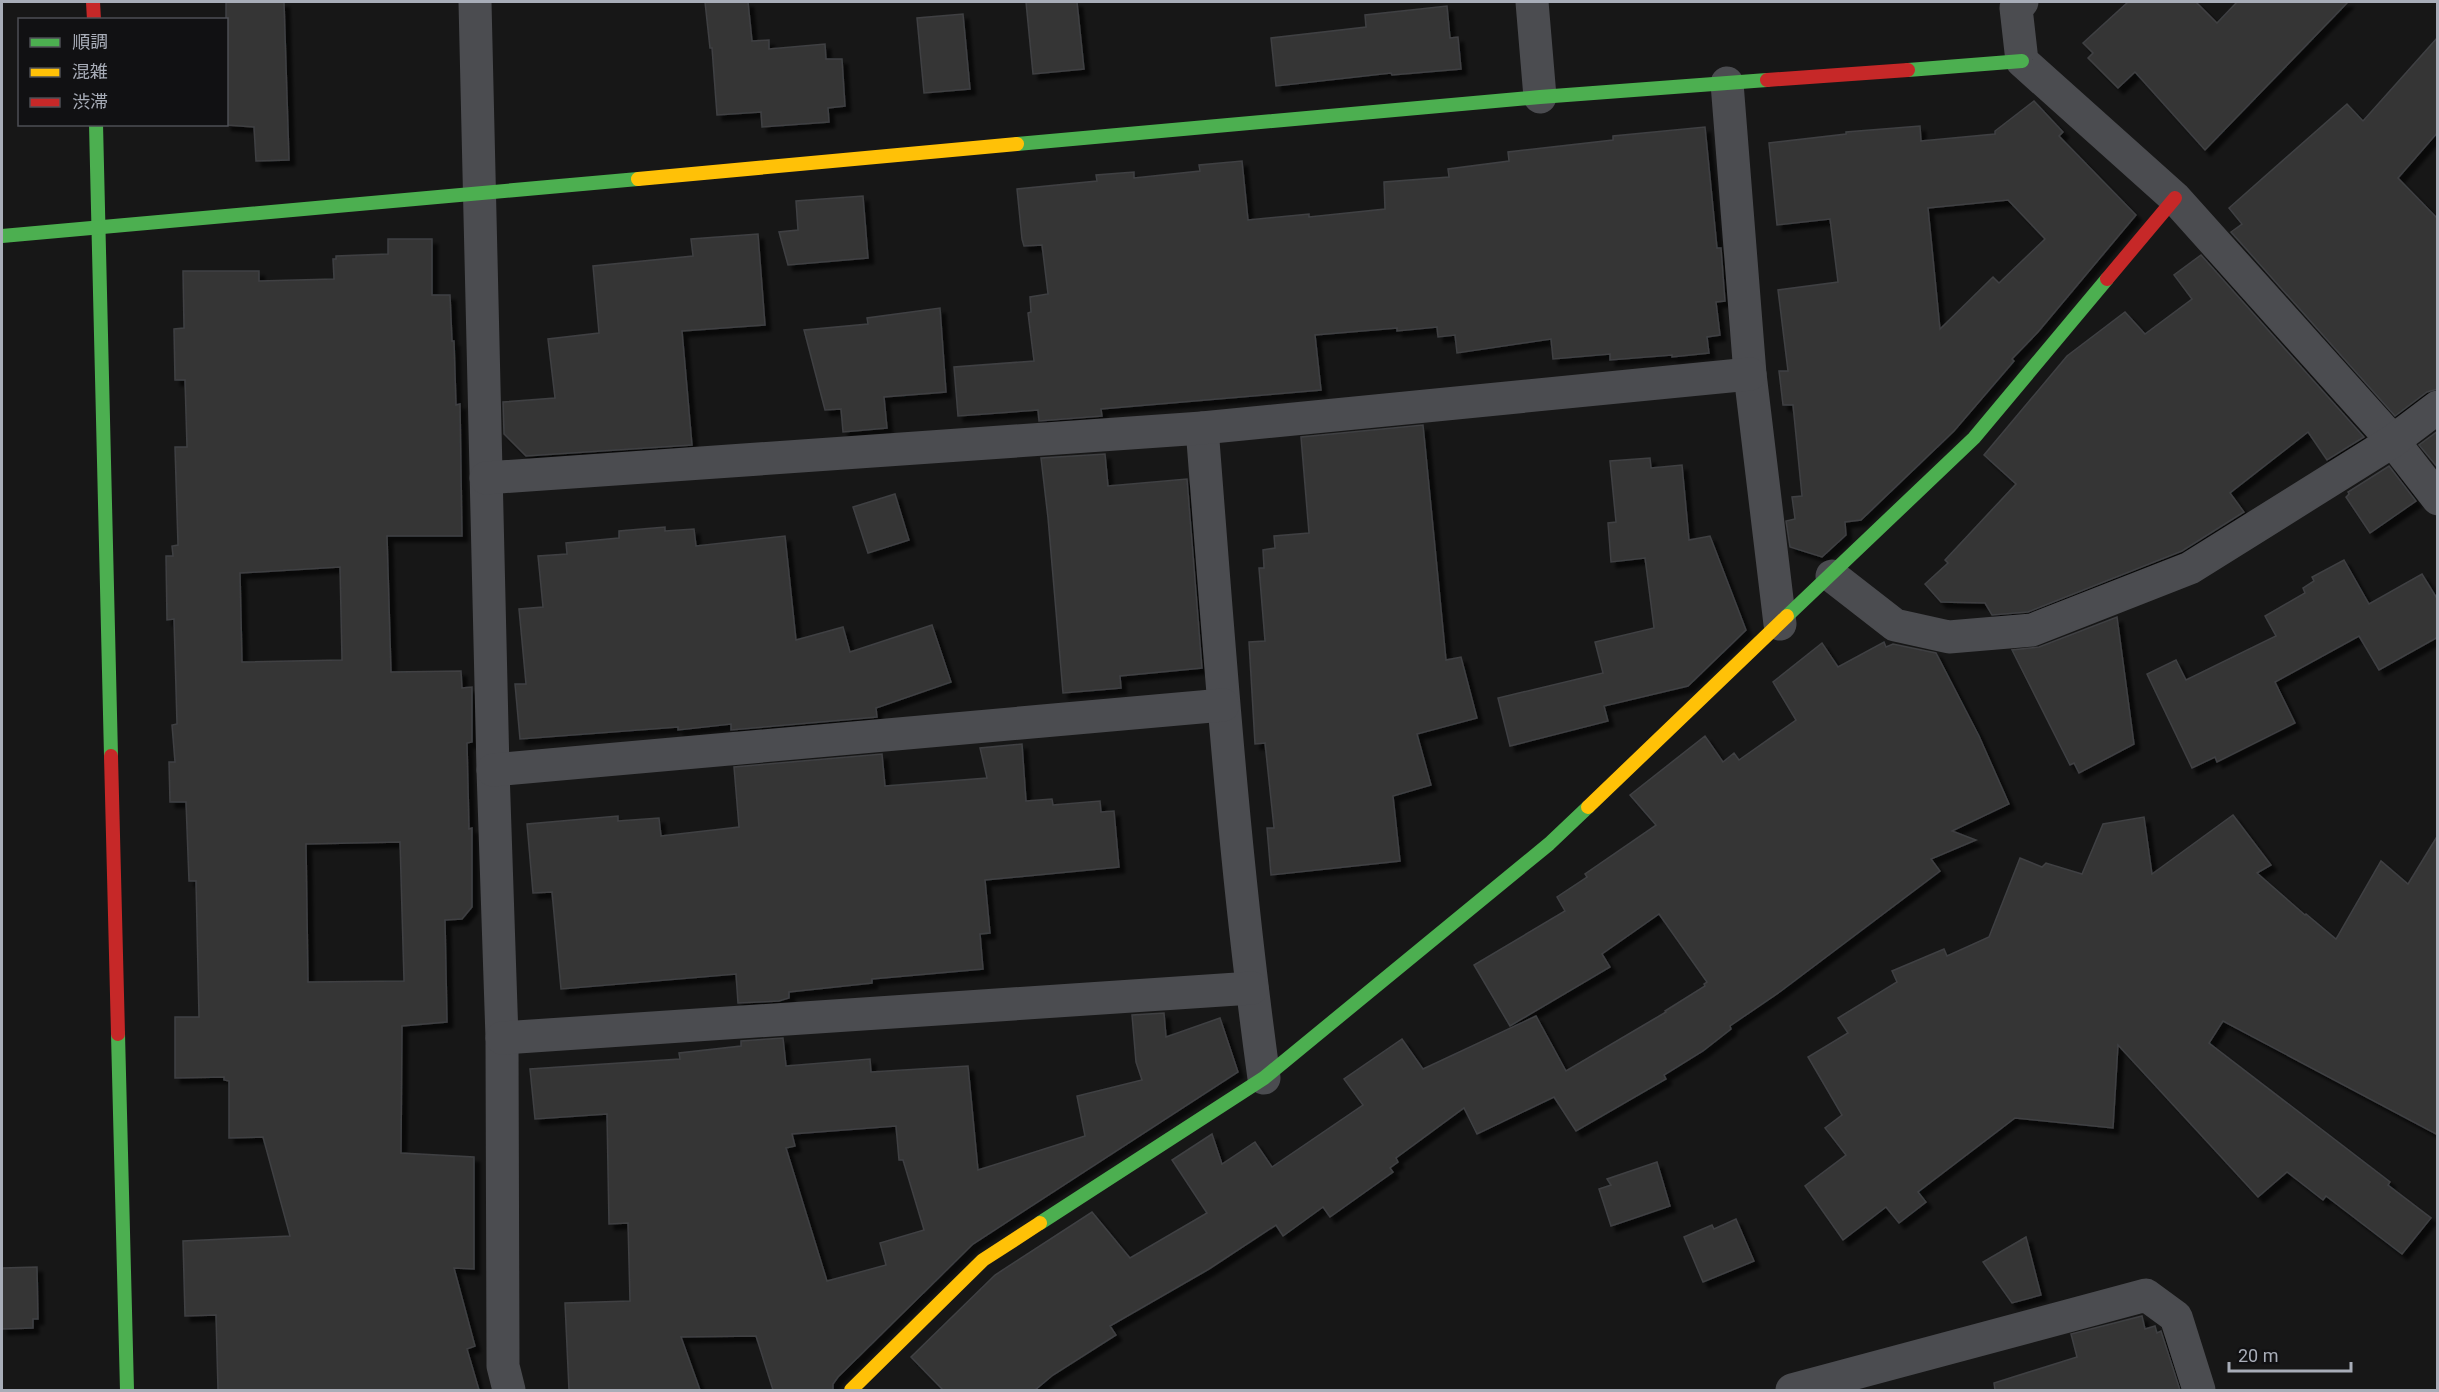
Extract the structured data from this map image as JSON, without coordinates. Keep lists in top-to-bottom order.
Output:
{
  "legend": ["順調", "混雑", "渋滞"],
  "scale_bar": "20 m"
}
